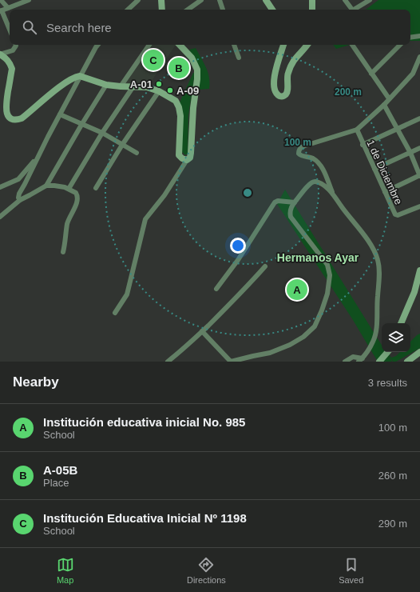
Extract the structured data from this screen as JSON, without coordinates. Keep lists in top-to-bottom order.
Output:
{
  "streets": {
    "street": ["1 de Diciembre"]
  },
  "districts": ["Hermanos Ayar"],
  "places": ["A-01", "A-09"],
  "page": {
    "search": "Search here",
    "pins": ["C", "B", "A"],
    "heading": ["Nearby", "3 results"],
    "list": [
      {
        "mark": "A",
        "name": "Institución educativa inicial No. 985",
        "note": "School",
        "value": "100 m"
      },
      {
        "mark": "B",
        "name": "A-05B",
        "note": "Place",
        "value": "260 m"
      },
      {
        "mark": "C",
        "name": "Institución Educativa Inicial Nº 1198",
        "note": "School",
        "value": "290 m"
      }
    ],
    "nav": ["Map", "Directions", "Saved"]
  },
  "rings": ["200 m", "100 m"]
}
